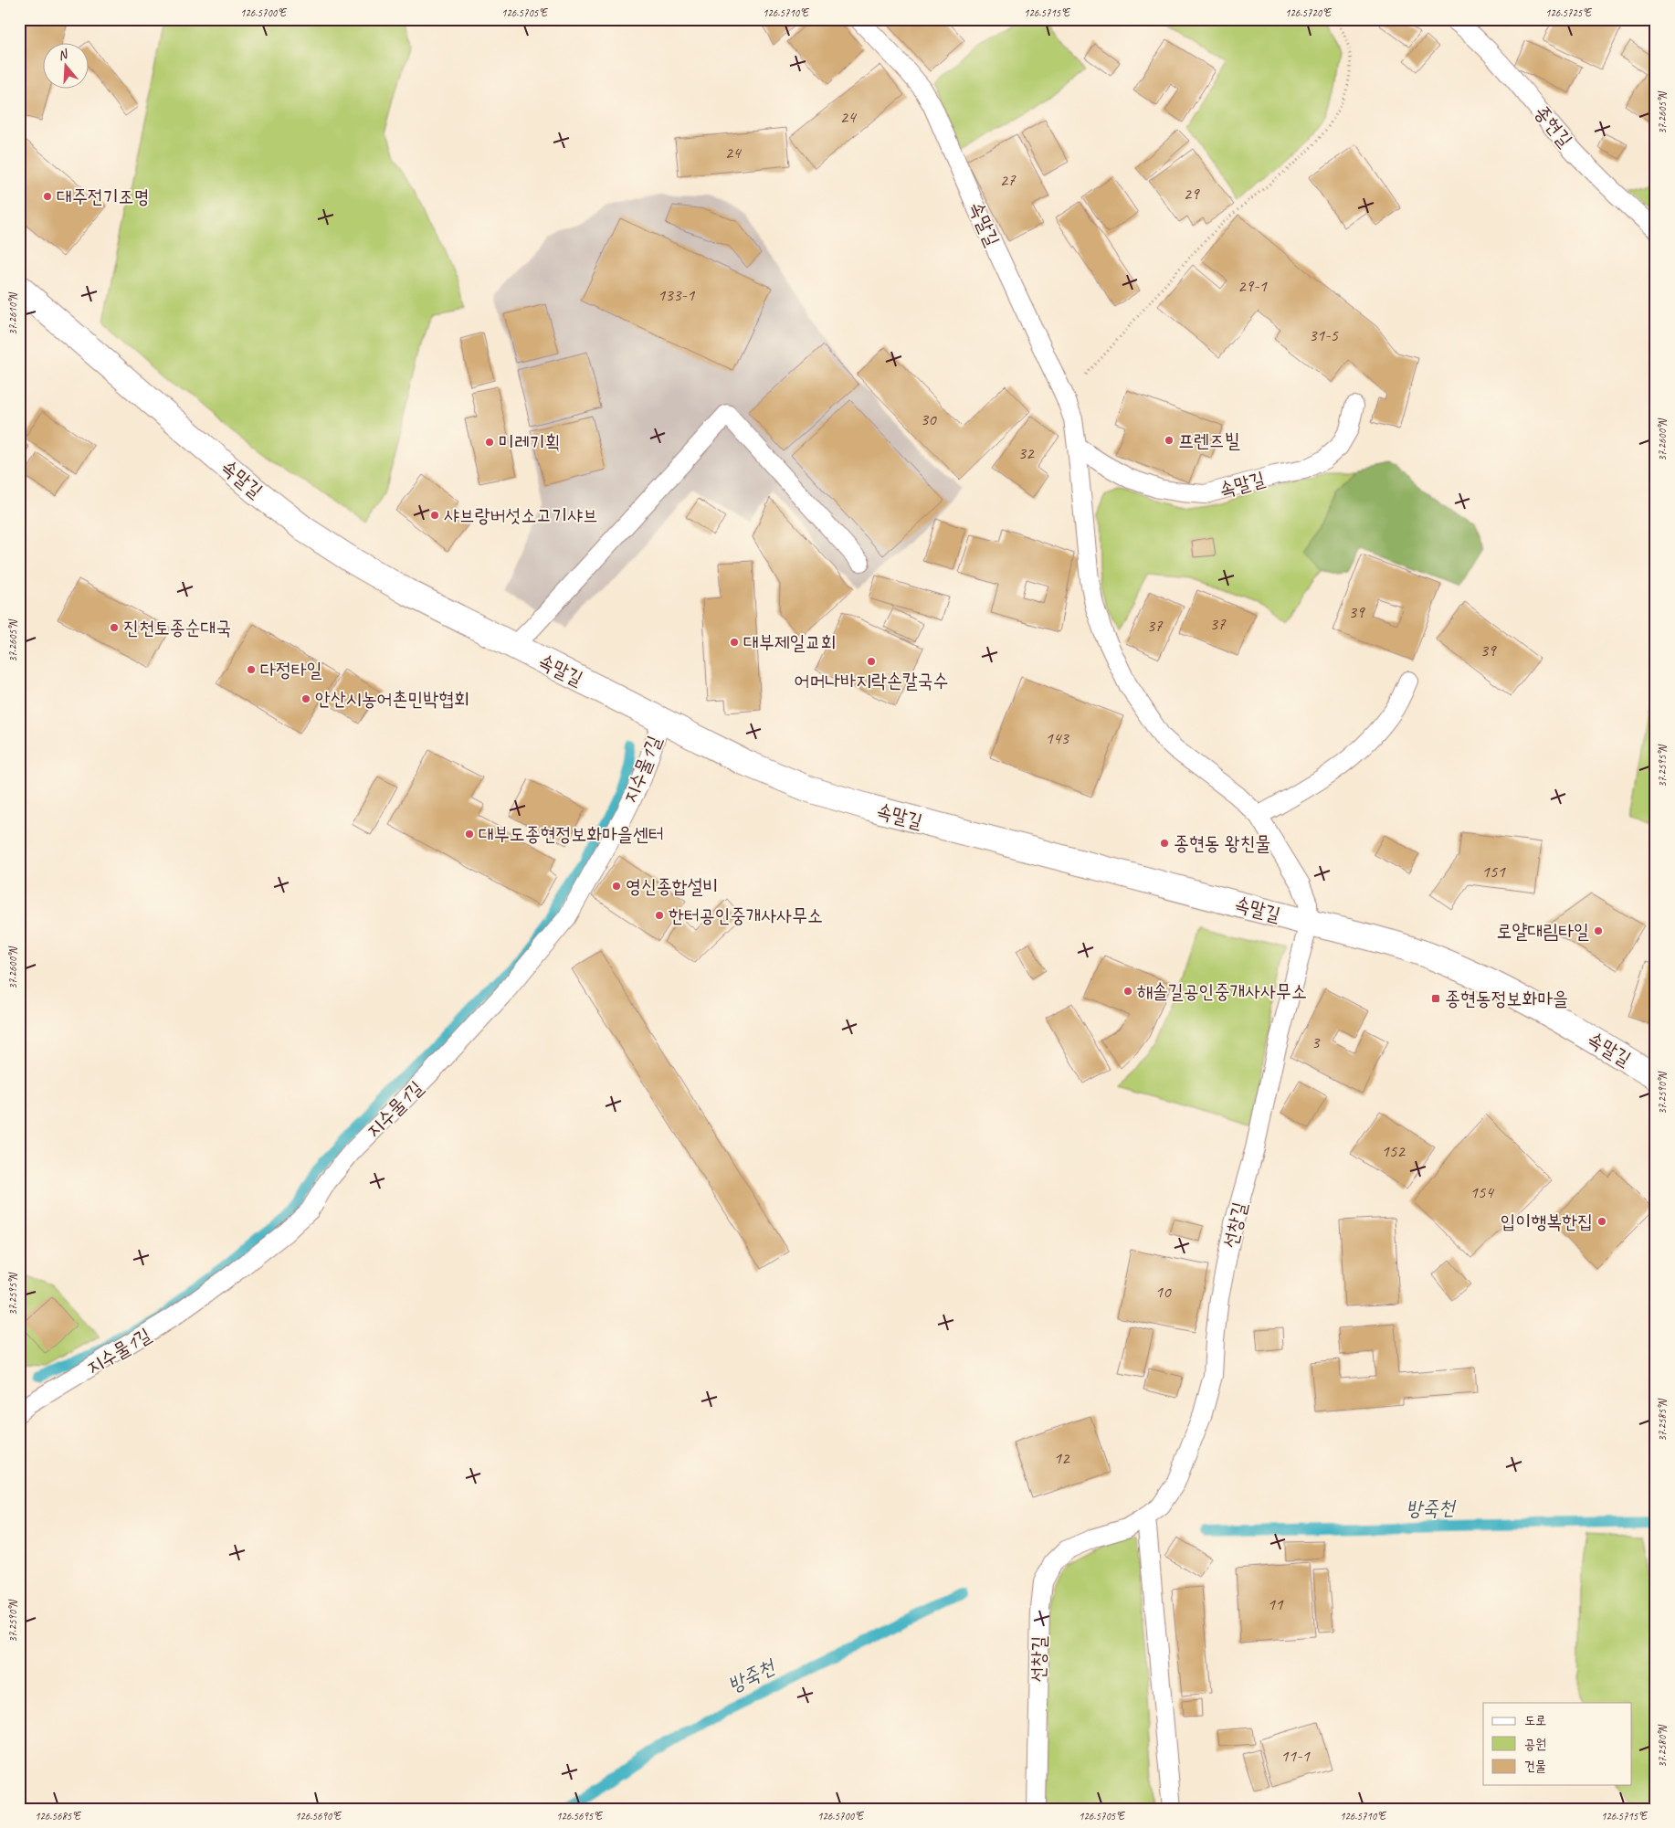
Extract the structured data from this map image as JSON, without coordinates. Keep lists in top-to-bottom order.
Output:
{
  "streets": {
    "street": ["속말길"],
    "lane": ["종현길", "지수물1길", "선창길"]
  },
  "crossings": [
    ["속말길", "지수물1길"],
    ["속말길", "선창길"]
  ],
  "water": ["방죽천"],
  "places": {
    "other": [
      "대주전기조명",
      "프렌즈빌",
      "미레기획",
      "샤브랑버섯소고기샤브",
      "진천토종순대국",
      "대부제일교회",
      "어머나바지락손칼국수",
      "다정타일",
      "안산시농어촌민박협회",
      "대부도종현정보화마을센터",
      "종현동 왕친물",
      "영신종합설비",
      "한터공인중개사사무소",
      "로얄대림타일",
      "해솔길공인중개사사무소",
      "입이행복한집"
    ],
    "transit": ["종현동정보화마을"]
  },
  "house_numbers": [
    "24",
    "24",
    "27",
    "29",
    "29-1",
    "133-1",
    "31-5",
    "30",
    "32",
    "39",
    "37",
    "37",
    "39",
    "143",
    "151",
    "3",
    "152",
    "154",
    "10",
    "12",
    "11",
    "11-1"
  ],
  "legend": ["도로", "공원", "건물"],
  "north": "top",
  "coordinates": [
    "126.5700°E",
    "126.5705°E",
    "126.5710°E",
    "126.5715°E",
    "126.5720°E",
    "126.5725°E",
    "37.2605°N",
    "37.2610°N",
    "37.2600°N",
    "37.2595°N",
    "37.2590°N",
    "37.2585°N",
    "37.2580°N",
    "126.5685°E",
    "126.5690°E",
    "126.5695°E"
  ]
}
